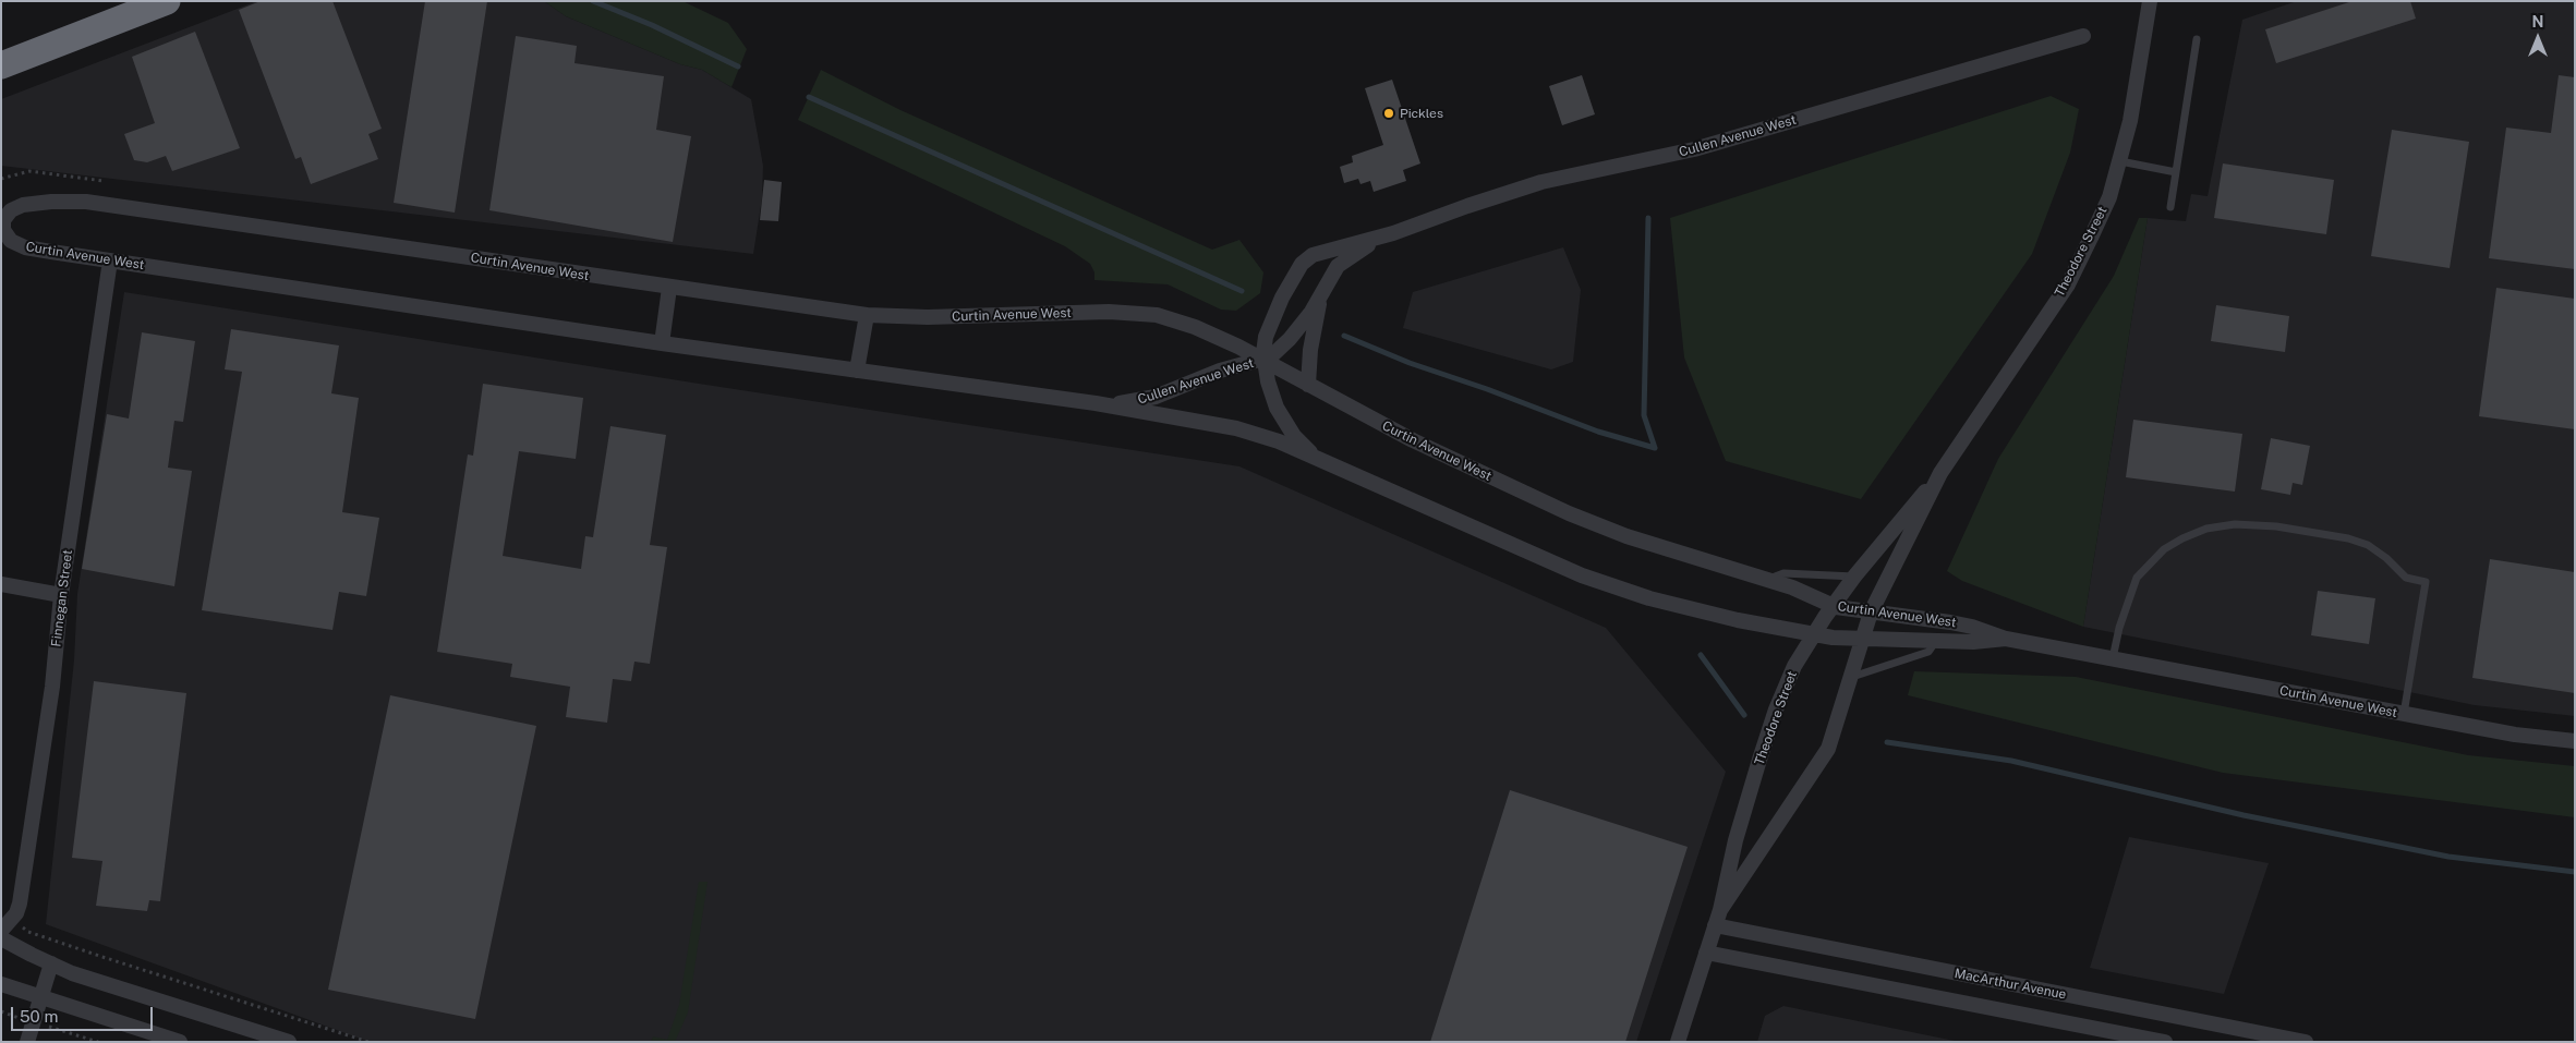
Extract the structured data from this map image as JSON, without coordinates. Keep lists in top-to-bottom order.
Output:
{
  "streets": {
    "street": [
      "Cullen Avenue West",
      "Theodore Street",
      "Curtin Avenue West",
      "Finnegan Street",
      "MacArthur Avenue"
    ]
  },
  "crossings": [
    ["Cullen Avenue West", "Curtin Avenue West"],
    ["Theodore Street", "Curtin Avenue West"],
    ["Theodore Street", "MacArthur Avenue"],
    ["Curtin Avenue West", "Finnegan Street"]
  ],
  "places": ["Pickles"],
  "scale_bar": "50 m",
  "north": "top"
}
